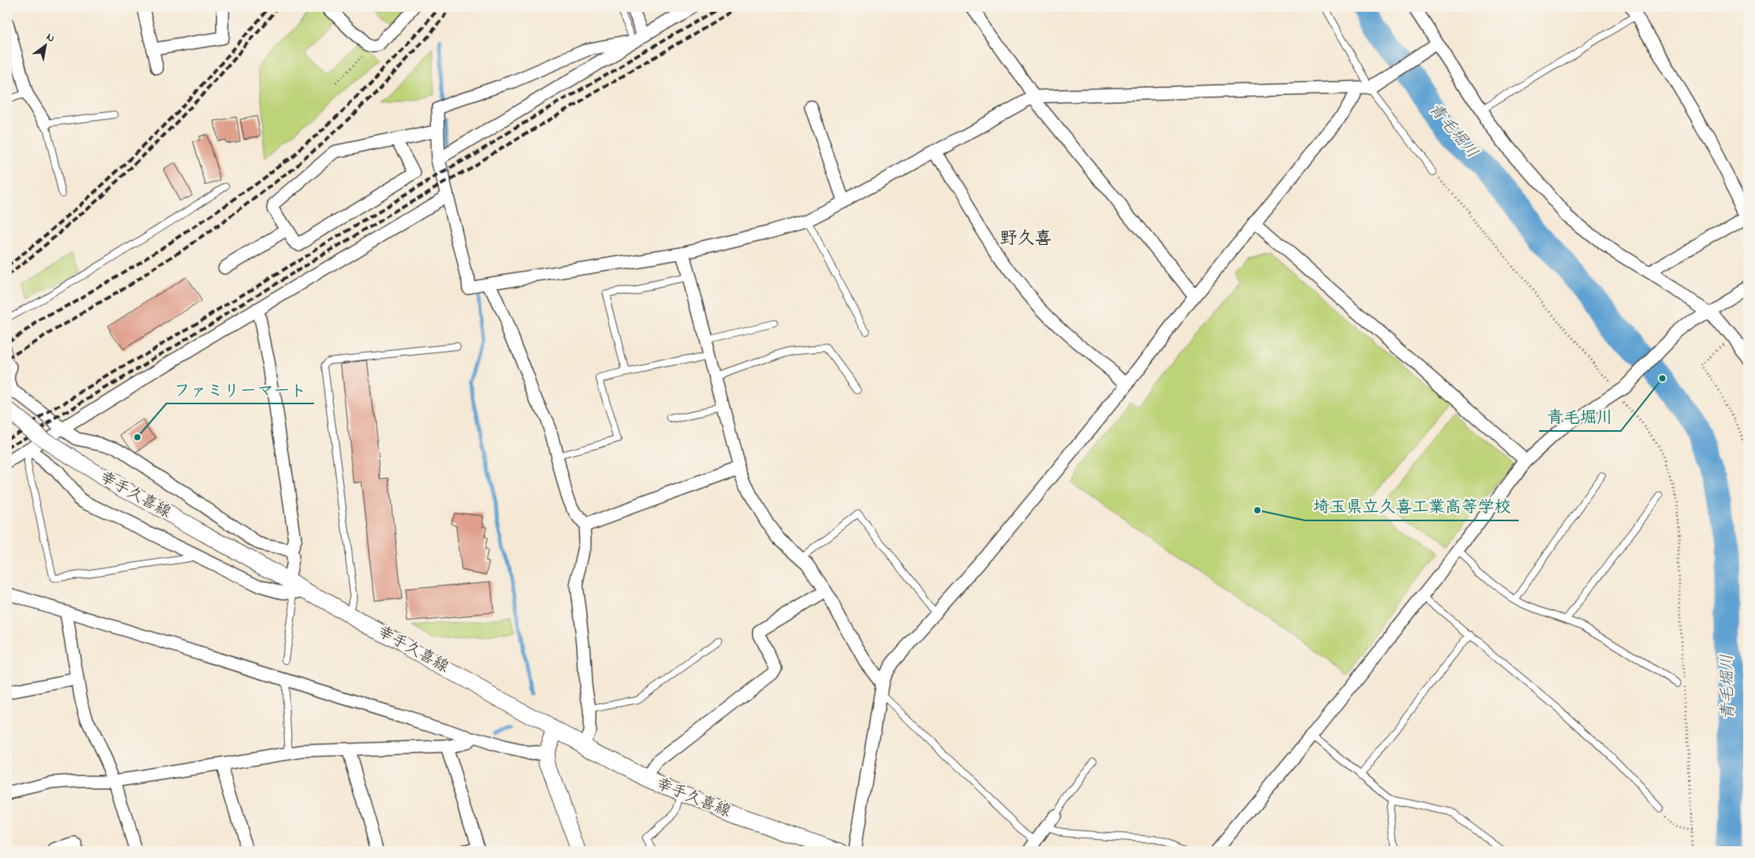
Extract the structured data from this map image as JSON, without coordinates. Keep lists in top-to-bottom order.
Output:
{
  "streets": {
    "main road": ["幸手久喜線"]
  },
  "districts": ["野久喜"],
  "water": ["青毛堀川"],
  "places": ["青毛堀川", "ファミリーマート", "埼玉県立久喜工業高等学校"],
  "north": "top right"
}
